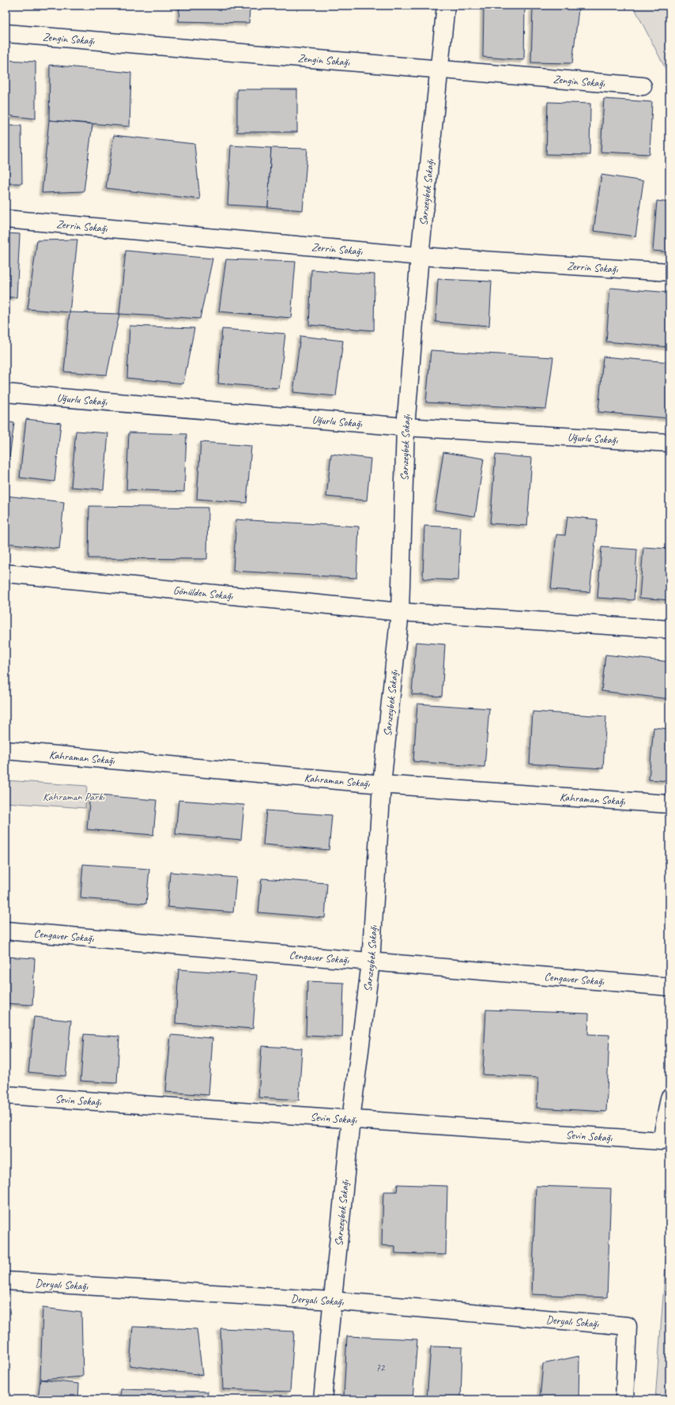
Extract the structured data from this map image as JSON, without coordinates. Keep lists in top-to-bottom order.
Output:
{
  "streets": {
    "street": [
      "Zengin Sokağı",
      "Sarızeybek Sokağı",
      "Zerrin Sokağı",
      "Uğurlu Sokağı",
      "Gönülden Sokağı",
      "Kahraman Sokağı",
      "Cengaver Sokağı",
      "Sevin Sokağı",
      "Deryalı Sokağı"
    ]
  },
  "crossings": [
    ["Zengin Sokağı", "Sarızeybek Sokağı"],
    ["Sarızeybek Sokağı", "Zerrin Sokağı"],
    ["Sarızeybek Sokağı", "Uğurlu Sokağı"],
    ["Sarızeybek Sokağı", "Gönülden Sokağı"],
    ["Sarızeybek Sokağı", "Kahraman Sokağı"],
    ["Sarızeybek Sokağı", "Cengaver Sokağı"],
    ["Sarızeybek Sokağı", "Sevin Sokağı"],
    ["Sarızeybek Sokağı", "Deryalı Sokağı"]
  ],
  "parks": ["Kahraman Parkı"],
  "house_numbers": ["72"]
}
